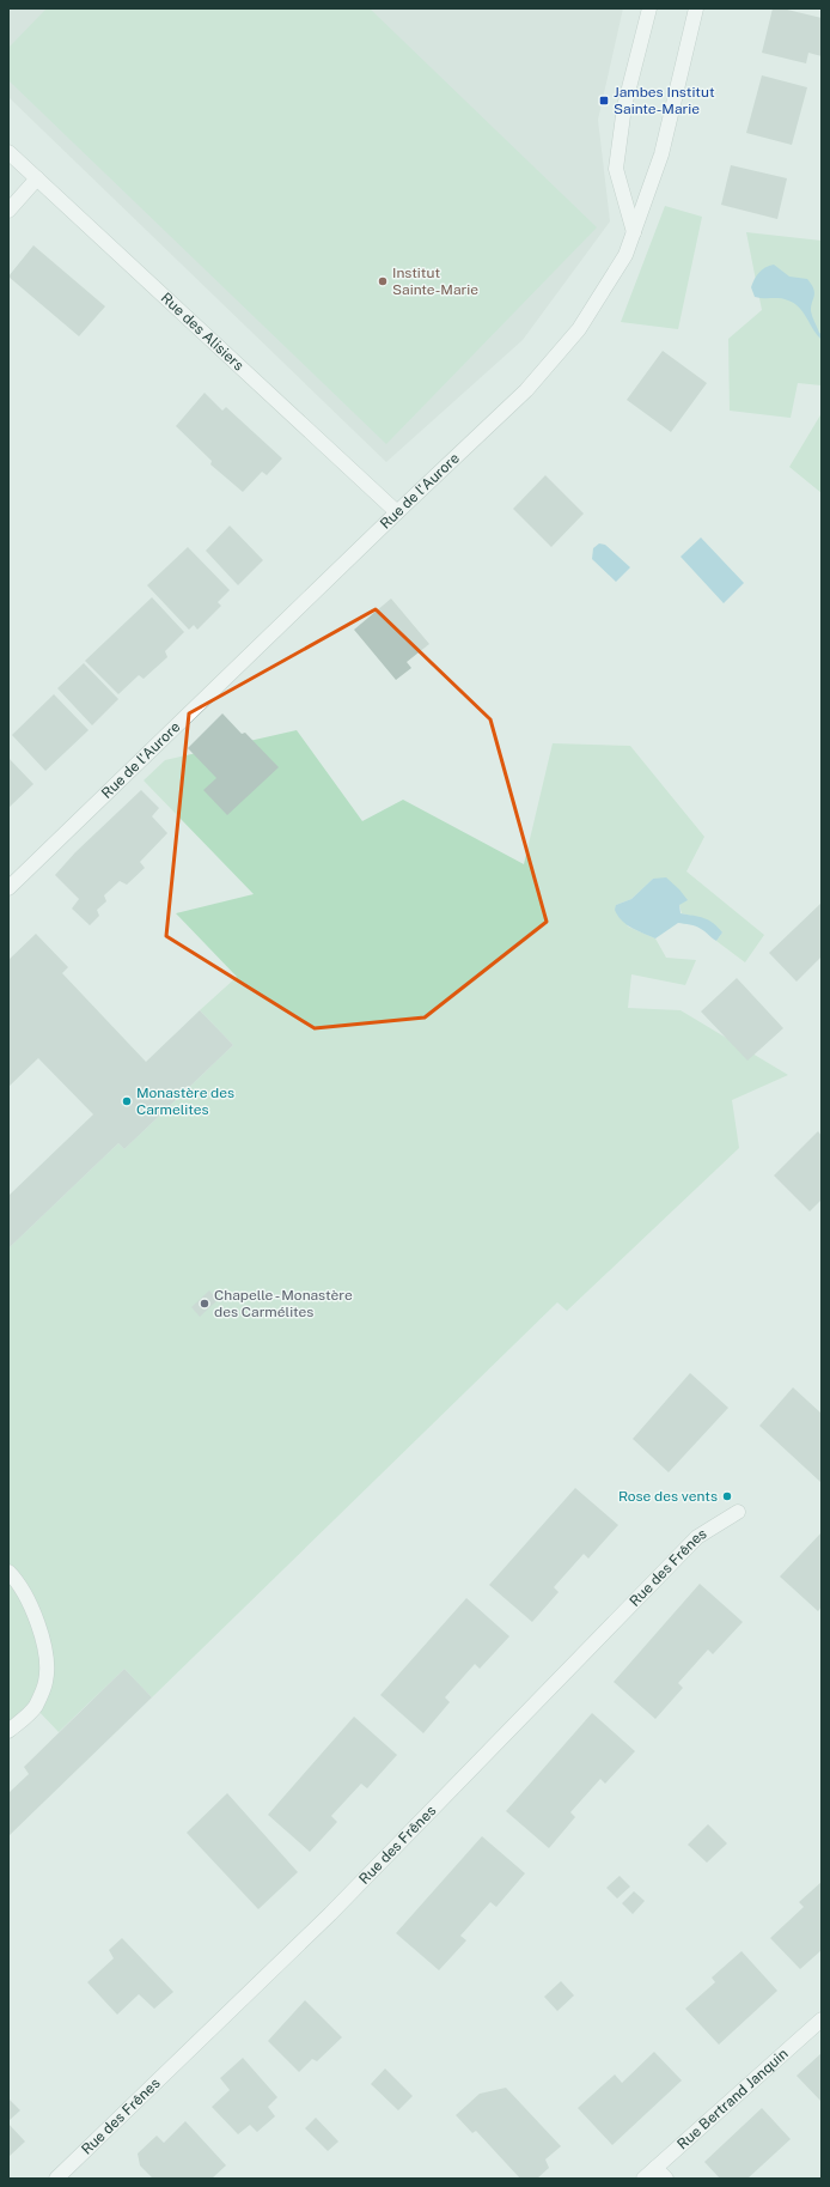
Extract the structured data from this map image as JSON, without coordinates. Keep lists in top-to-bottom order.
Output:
{
  "streets": {
    "street": [
      "Rue des Alisiers",
      "Rue de l'Aurore",
      "Rue des Frênes",
      "Rue Bertrand Janquin"
    ]
  },
  "crossings": [
    ["Rue des Alisiers", "Rue de l'Aurore"]
  ],
  "places": {
    "transit": ["Jambes Institut Sainte-Marie"],
    "other": [
      "Institut Sainte-Marie",
      "Monastère des Carmelites",
      "Chapelle - Monastère des Carmélites",
      "Rose des vents"
    ]
  }
}
